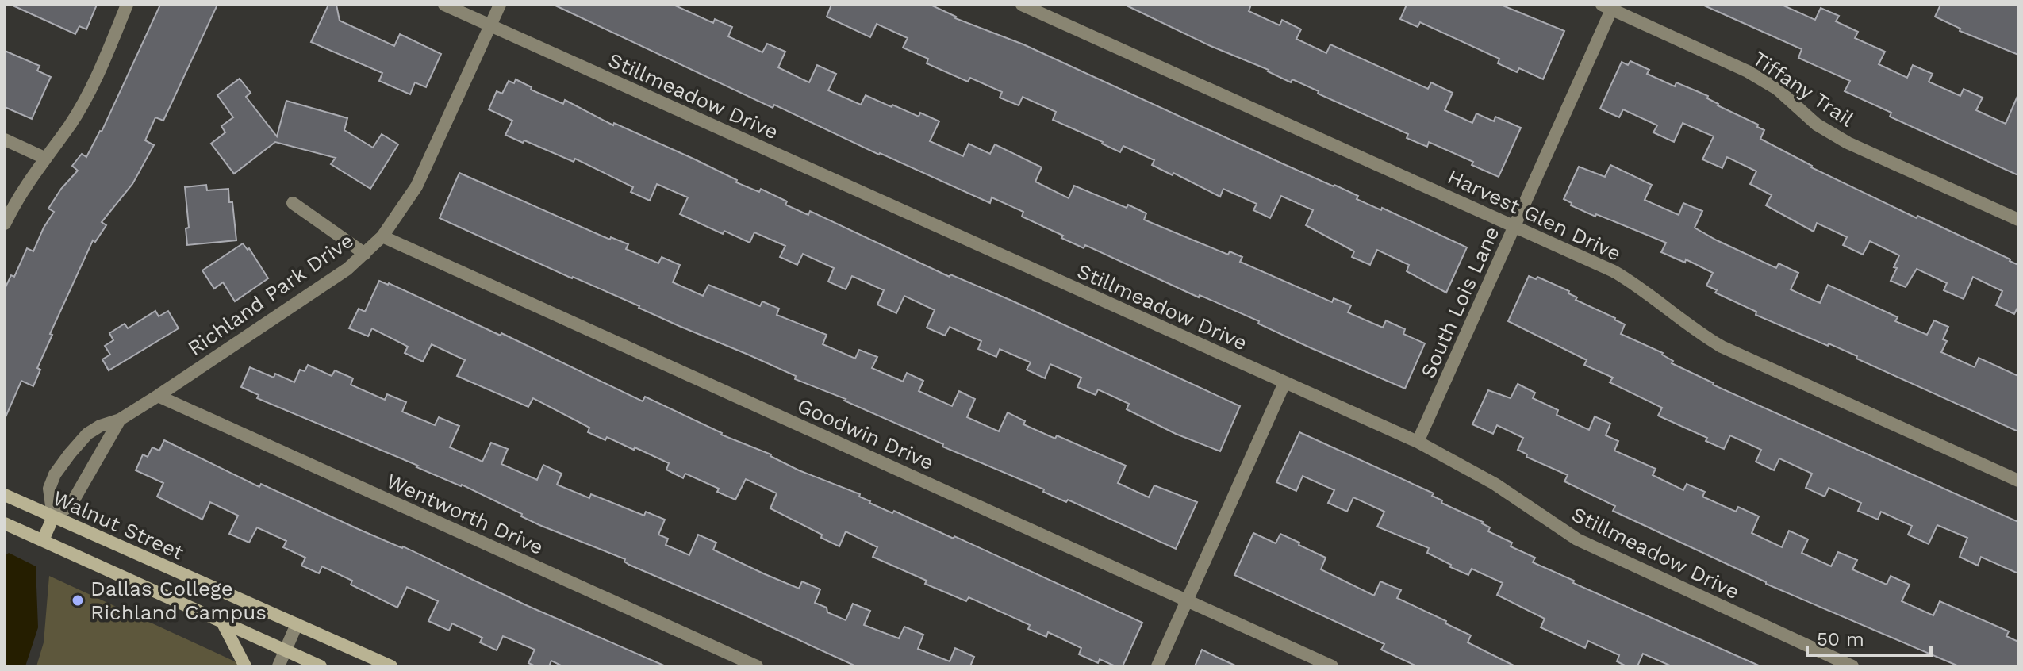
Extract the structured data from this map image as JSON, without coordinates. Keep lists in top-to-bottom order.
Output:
{
  "streets": {
    "main road": ["Walnut Street"],
    "street": [
      "Tiffany Trail",
      "Stillmeadow Drive",
      "Harvest Glen Drive",
      "Richland Park Drive",
      "South Lois Lane",
      "Goodwin Drive",
      "Wentworth Drive"
    ]
  },
  "crossings": [
    ["Tiffany Trail", "South Lois Lane"],
    ["Stillmeadow Drive", "Richland Park Drive"],
    ["Stillmeadow Drive", "South Lois Lane"],
    ["Harvest Glen Drive", "South Lois Lane"],
    ["Richland Park Drive", "Goodwin Drive"],
    ["Richland Park Drive", "Wentworth Drive"],
    ["Richland Park Drive", "Walnut Street"]
  ],
  "places": ["Dallas College Richland Campus"],
  "scale_bar": "50 m"
}
